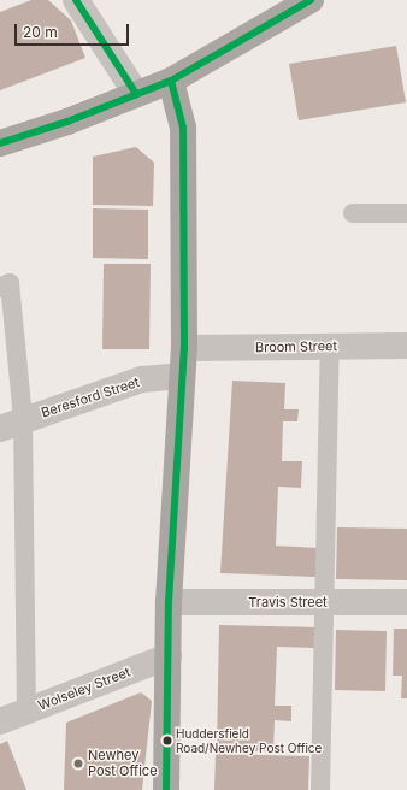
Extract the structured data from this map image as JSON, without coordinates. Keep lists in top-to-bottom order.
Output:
{
  "streets": {
    "street": [
      "Broom Street",
      "Beresford Street",
      "Travis Street",
      "Wolseley Street"
    ]
  },
  "places": ["Huddersfield Road/Newhey Post Office", "Newhey Post Office"],
  "scale_bar": "20 m"
}
